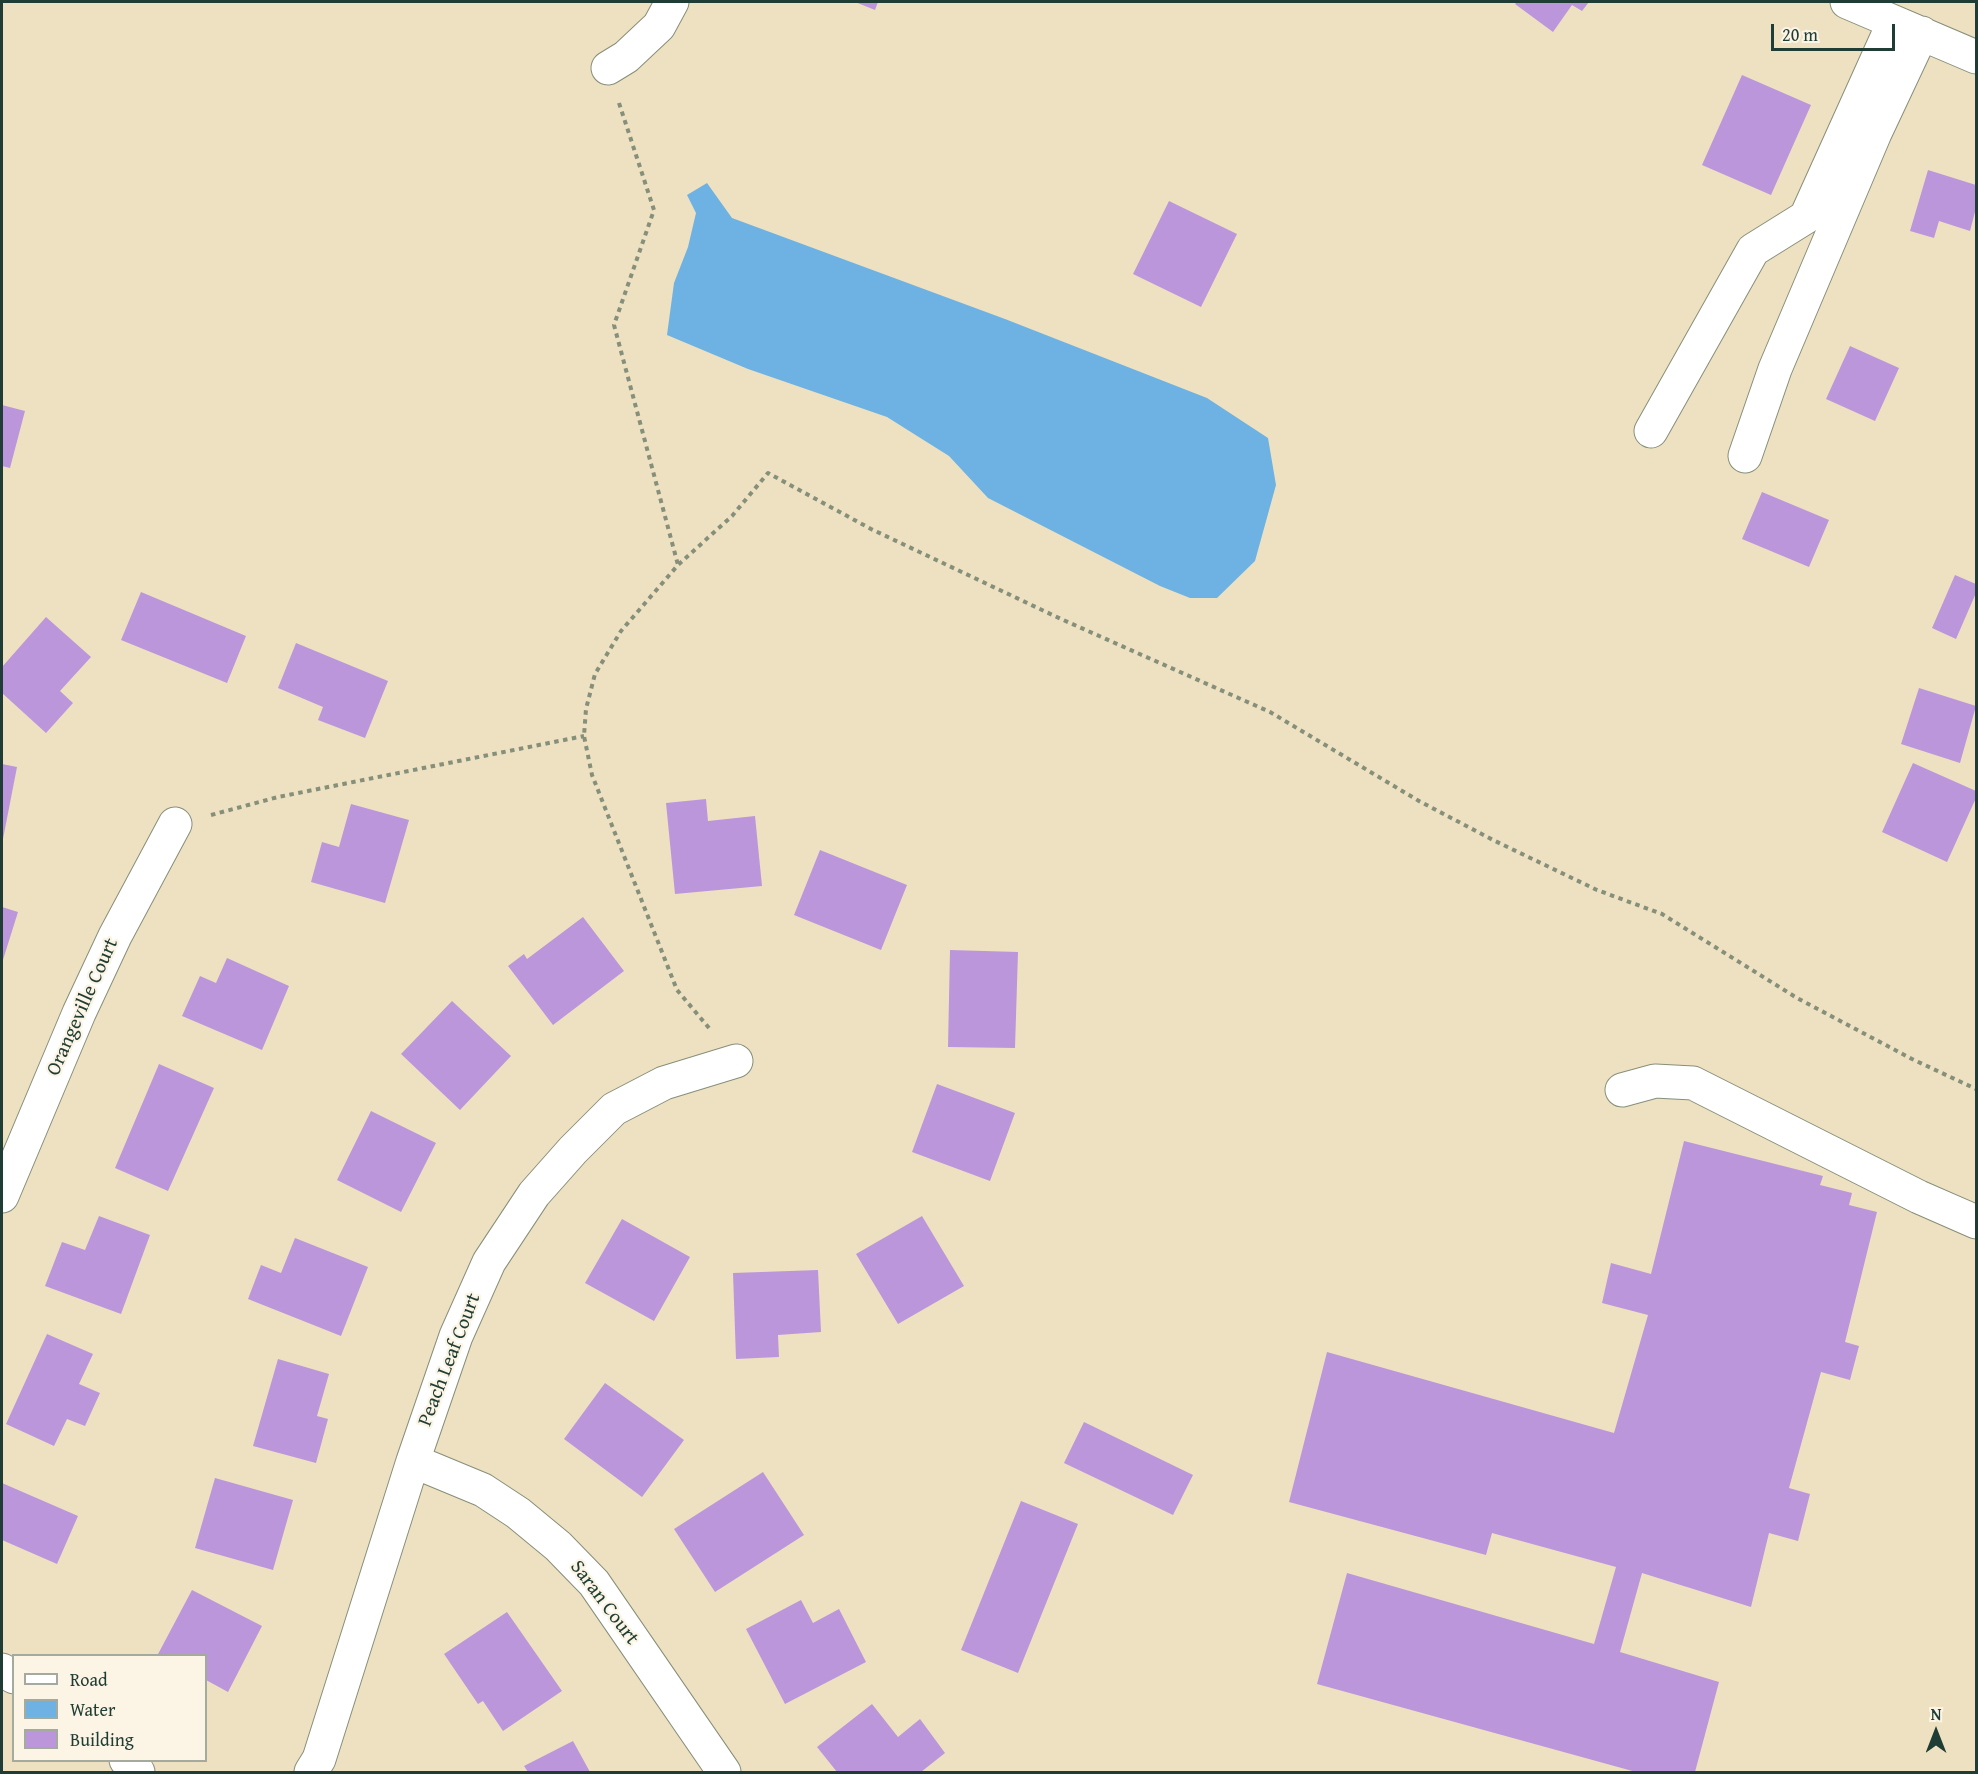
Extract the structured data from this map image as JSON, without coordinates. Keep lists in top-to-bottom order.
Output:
{
  "streets": {
    "street": ["Orangeville Court", "Peach Leaf Court", "Saran Court"]
  },
  "crossings": [
    ["Peach Leaf Court", "Saran Court"]
  ],
  "legend": ["Road", "Water", "Building"],
  "scale_bar": "20 m",
  "north": "top"
}
